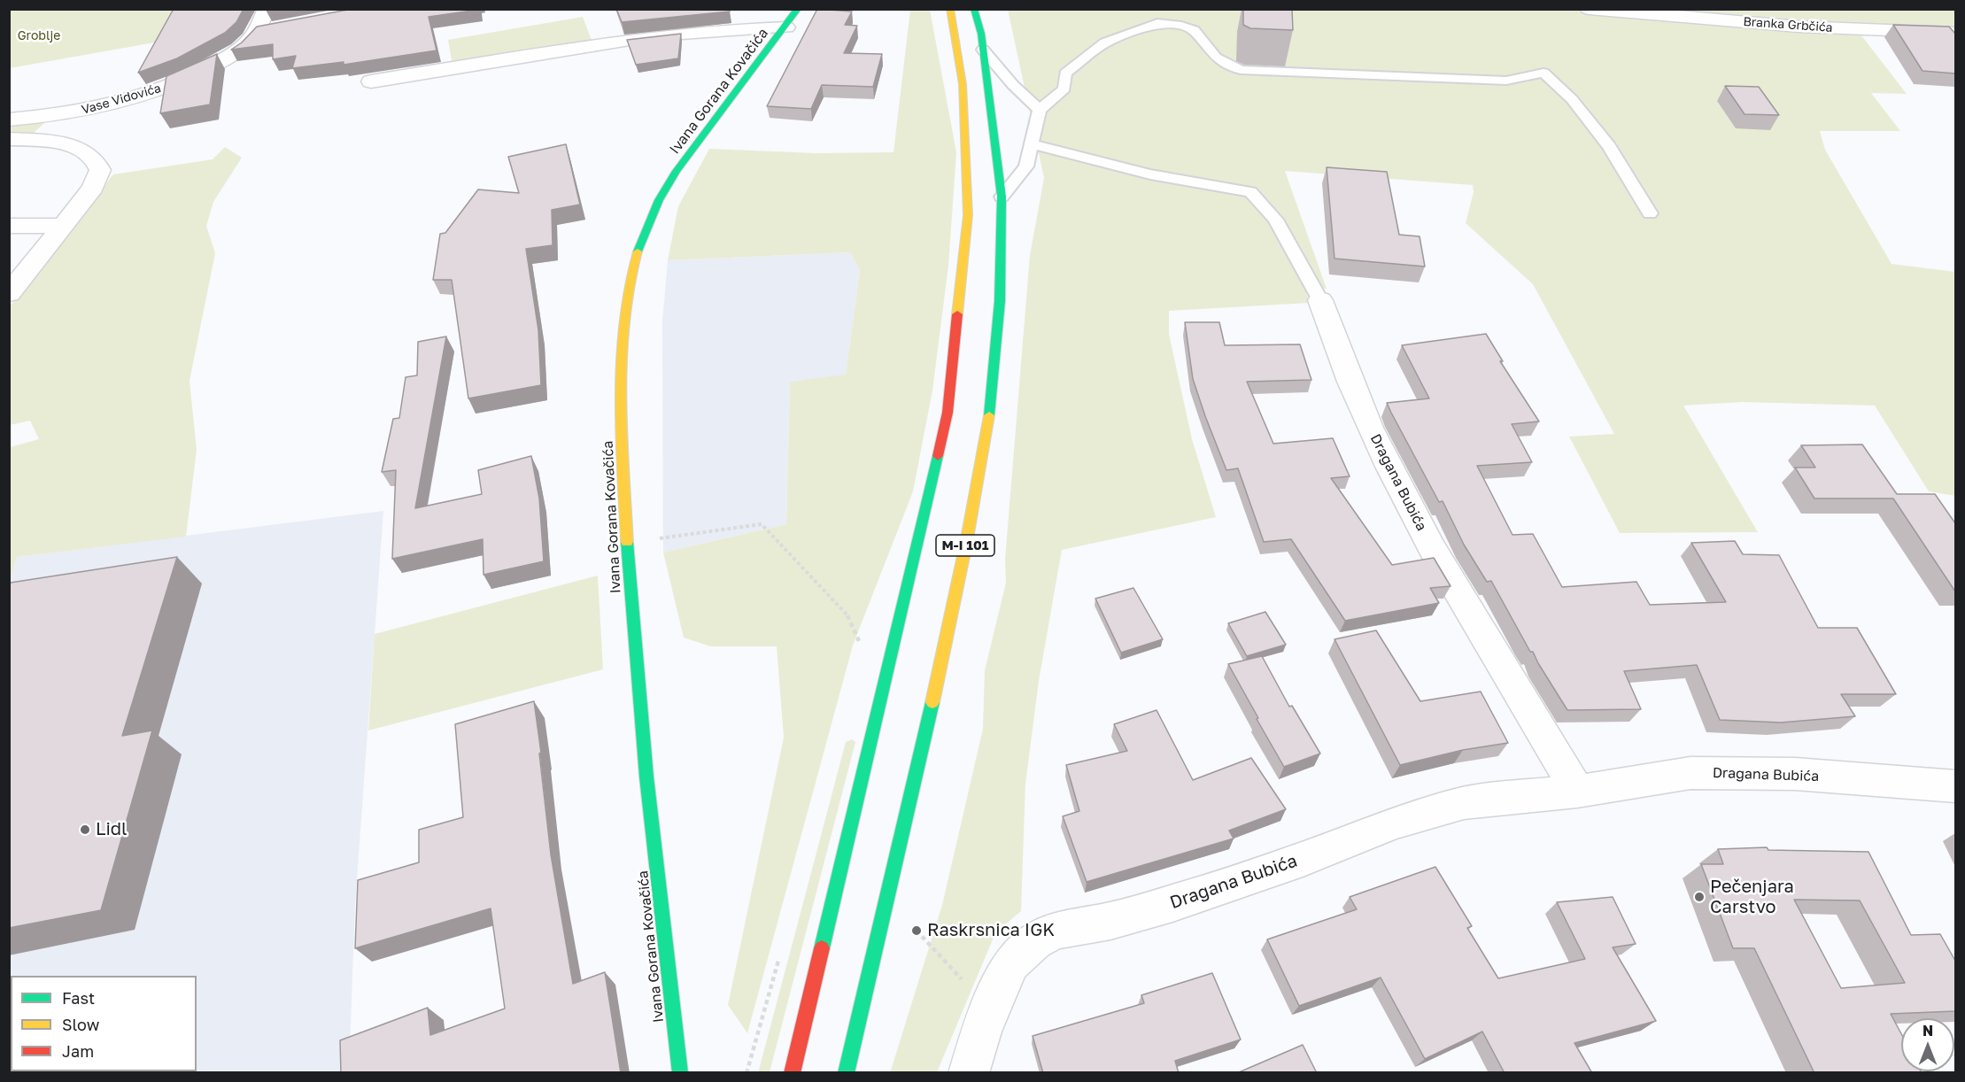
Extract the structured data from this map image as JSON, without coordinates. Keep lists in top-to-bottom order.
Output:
{
  "streets": {
    "main road": ["Ivana Gorana Kovačića", "M-I 101"],
    "street": ["Branka Grbčića", "Vase Vidovića", "Dragana Bubića"]
  },
  "parks": ["Groblje"],
  "places": ["Lidl", "Pečenjara Carstvo", "Raskrsnica IGK"],
  "legend": ["Fast", "Slow", "Jam"],
  "north": "top"
}
